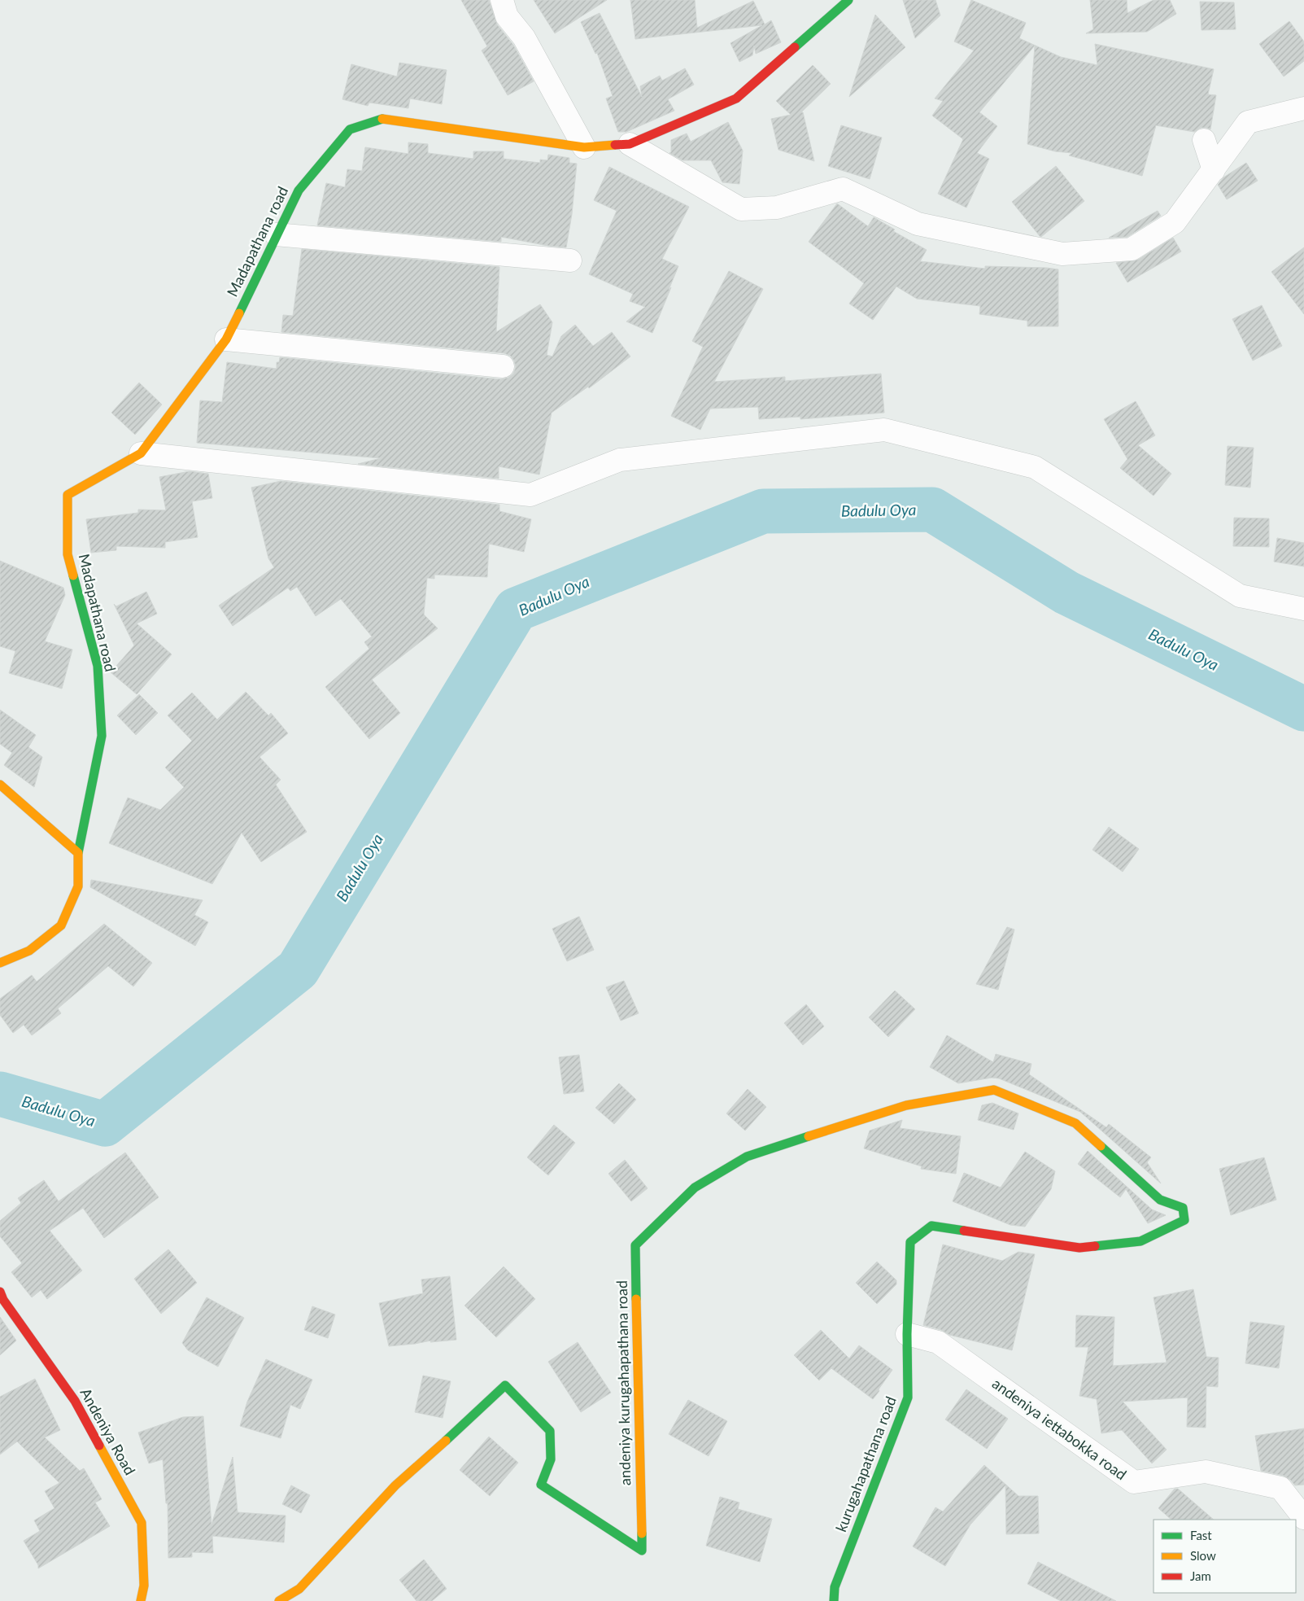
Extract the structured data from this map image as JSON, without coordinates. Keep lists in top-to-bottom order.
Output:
{
  "streets": {
    "street": [
      "Madapathana road",
      "andeniya kurugahapathana road",
      "andeniya iettabokka road",
      "Andeniya Road",
      "kurugahapathana road"
    ]
  },
  "crossings": [
    ["andeniya kurugahapathana road", "kurugahapathana road"],
    ["andeniya iettabokka road", "kurugahapathana road"]
  ],
  "water": ["Badulu Oya"],
  "legend": ["Fast", "Slow", "Jam"]
}
